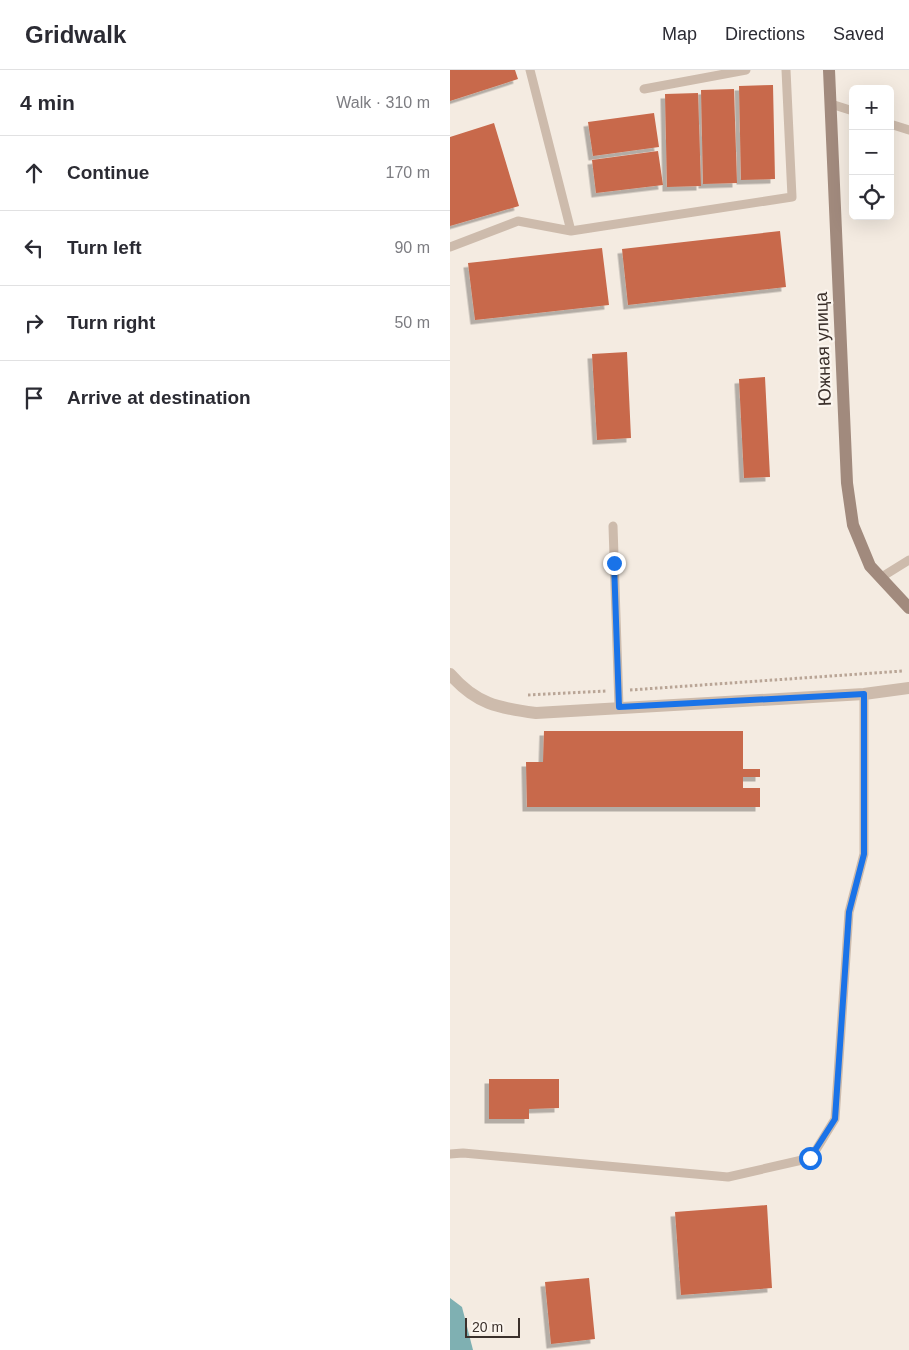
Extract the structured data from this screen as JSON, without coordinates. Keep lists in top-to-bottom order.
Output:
{
  "streets": {
    "street": ["Южная улица"]
  },
  "scale_bar": "20 m",
  "page": {
    "header": "Gridwalk",
    "nav": ["Map", "Directions", "Saved"],
    "heading": ["4 min", "Walk · 310 m"],
    "map_buttons": ["+", "−"],
    "list": [
      ["Continue", "170 m"],
      ["Turn left", "90 m"],
      ["Turn right", "50 m"],
      "Arrive at destination"
    ],
    "scale": "20 m"
  }
}
